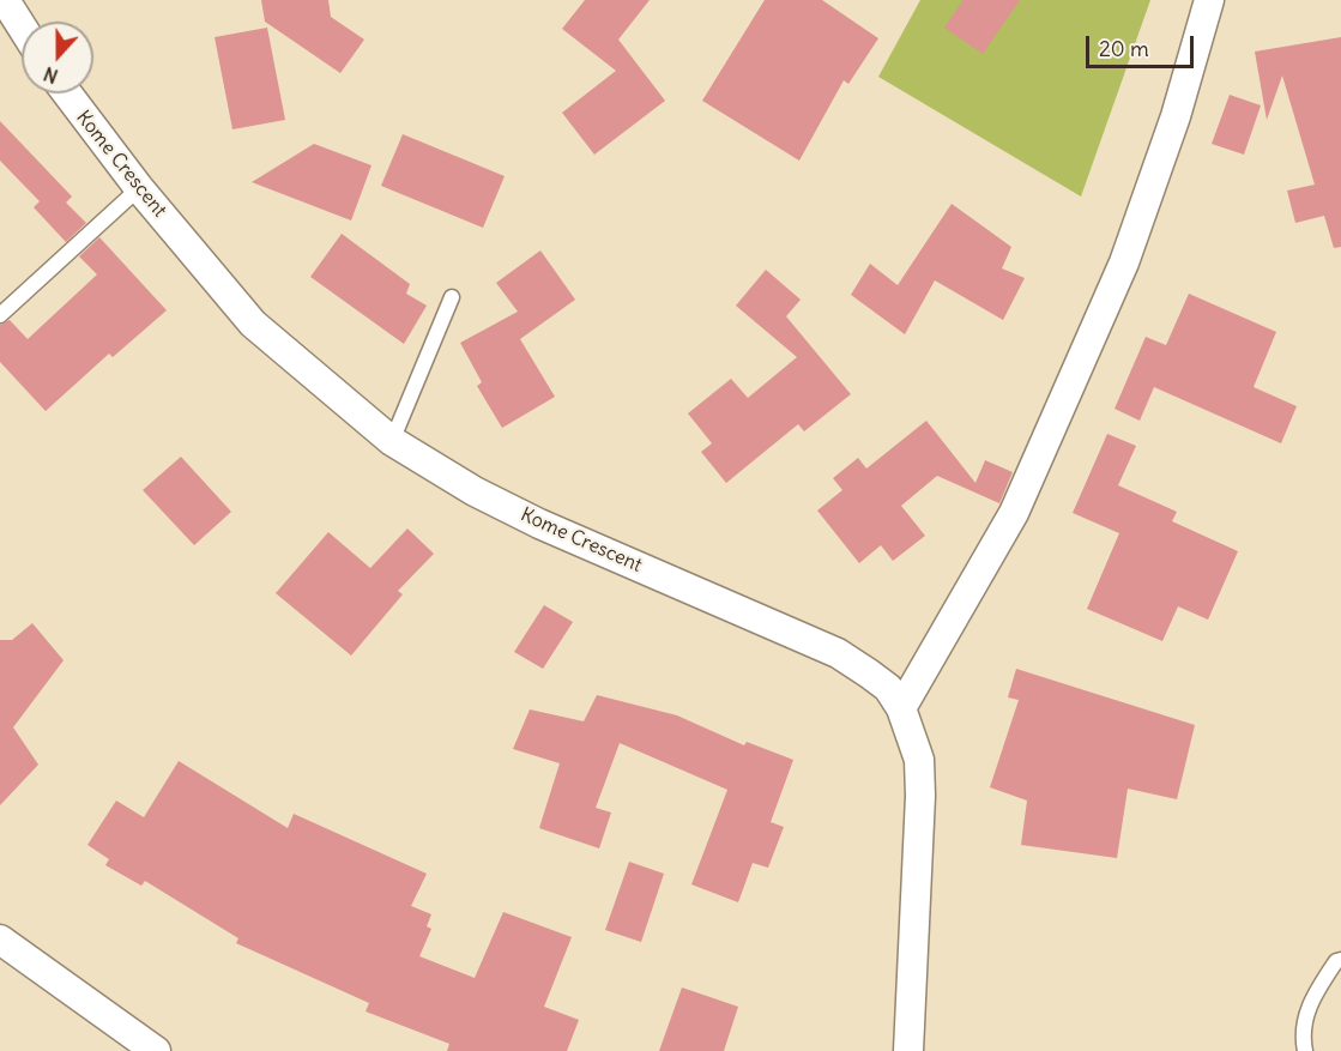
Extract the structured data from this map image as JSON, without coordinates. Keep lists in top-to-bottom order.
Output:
{
  "streets": {
    "street": ["Kome Crescent"]
  },
  "scale_bar": "20 m",
  "north": "bottom"
}
